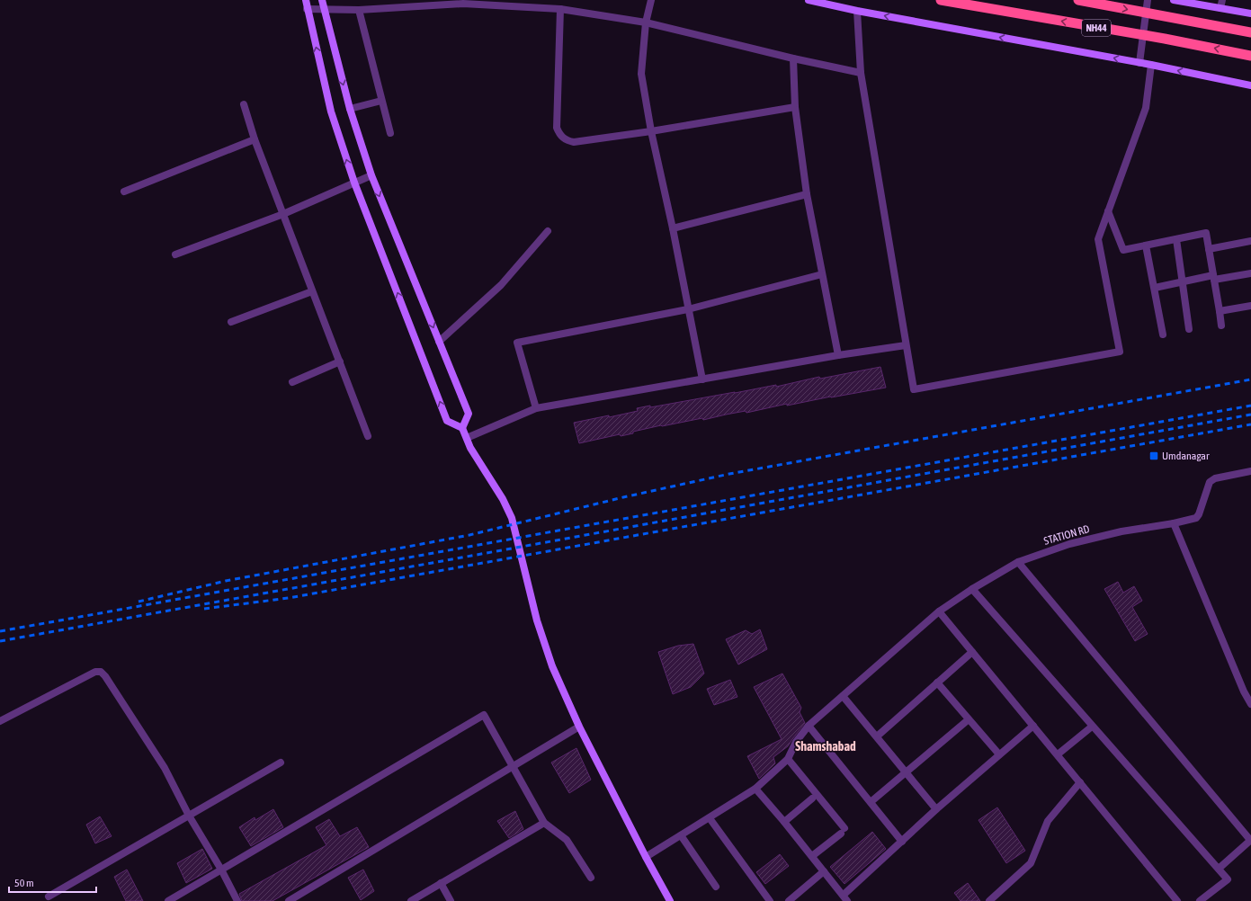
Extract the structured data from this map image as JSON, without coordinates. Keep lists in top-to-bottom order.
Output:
{
  "streets": {
    "highway": ["NH44"],
    "street": ["STATION RD"]
  },
  "districts": ["Shamshabad"],
  "places": {
    "transit": ["Umdanagar"]
  },
  "scale_bar": "50 m"
}
